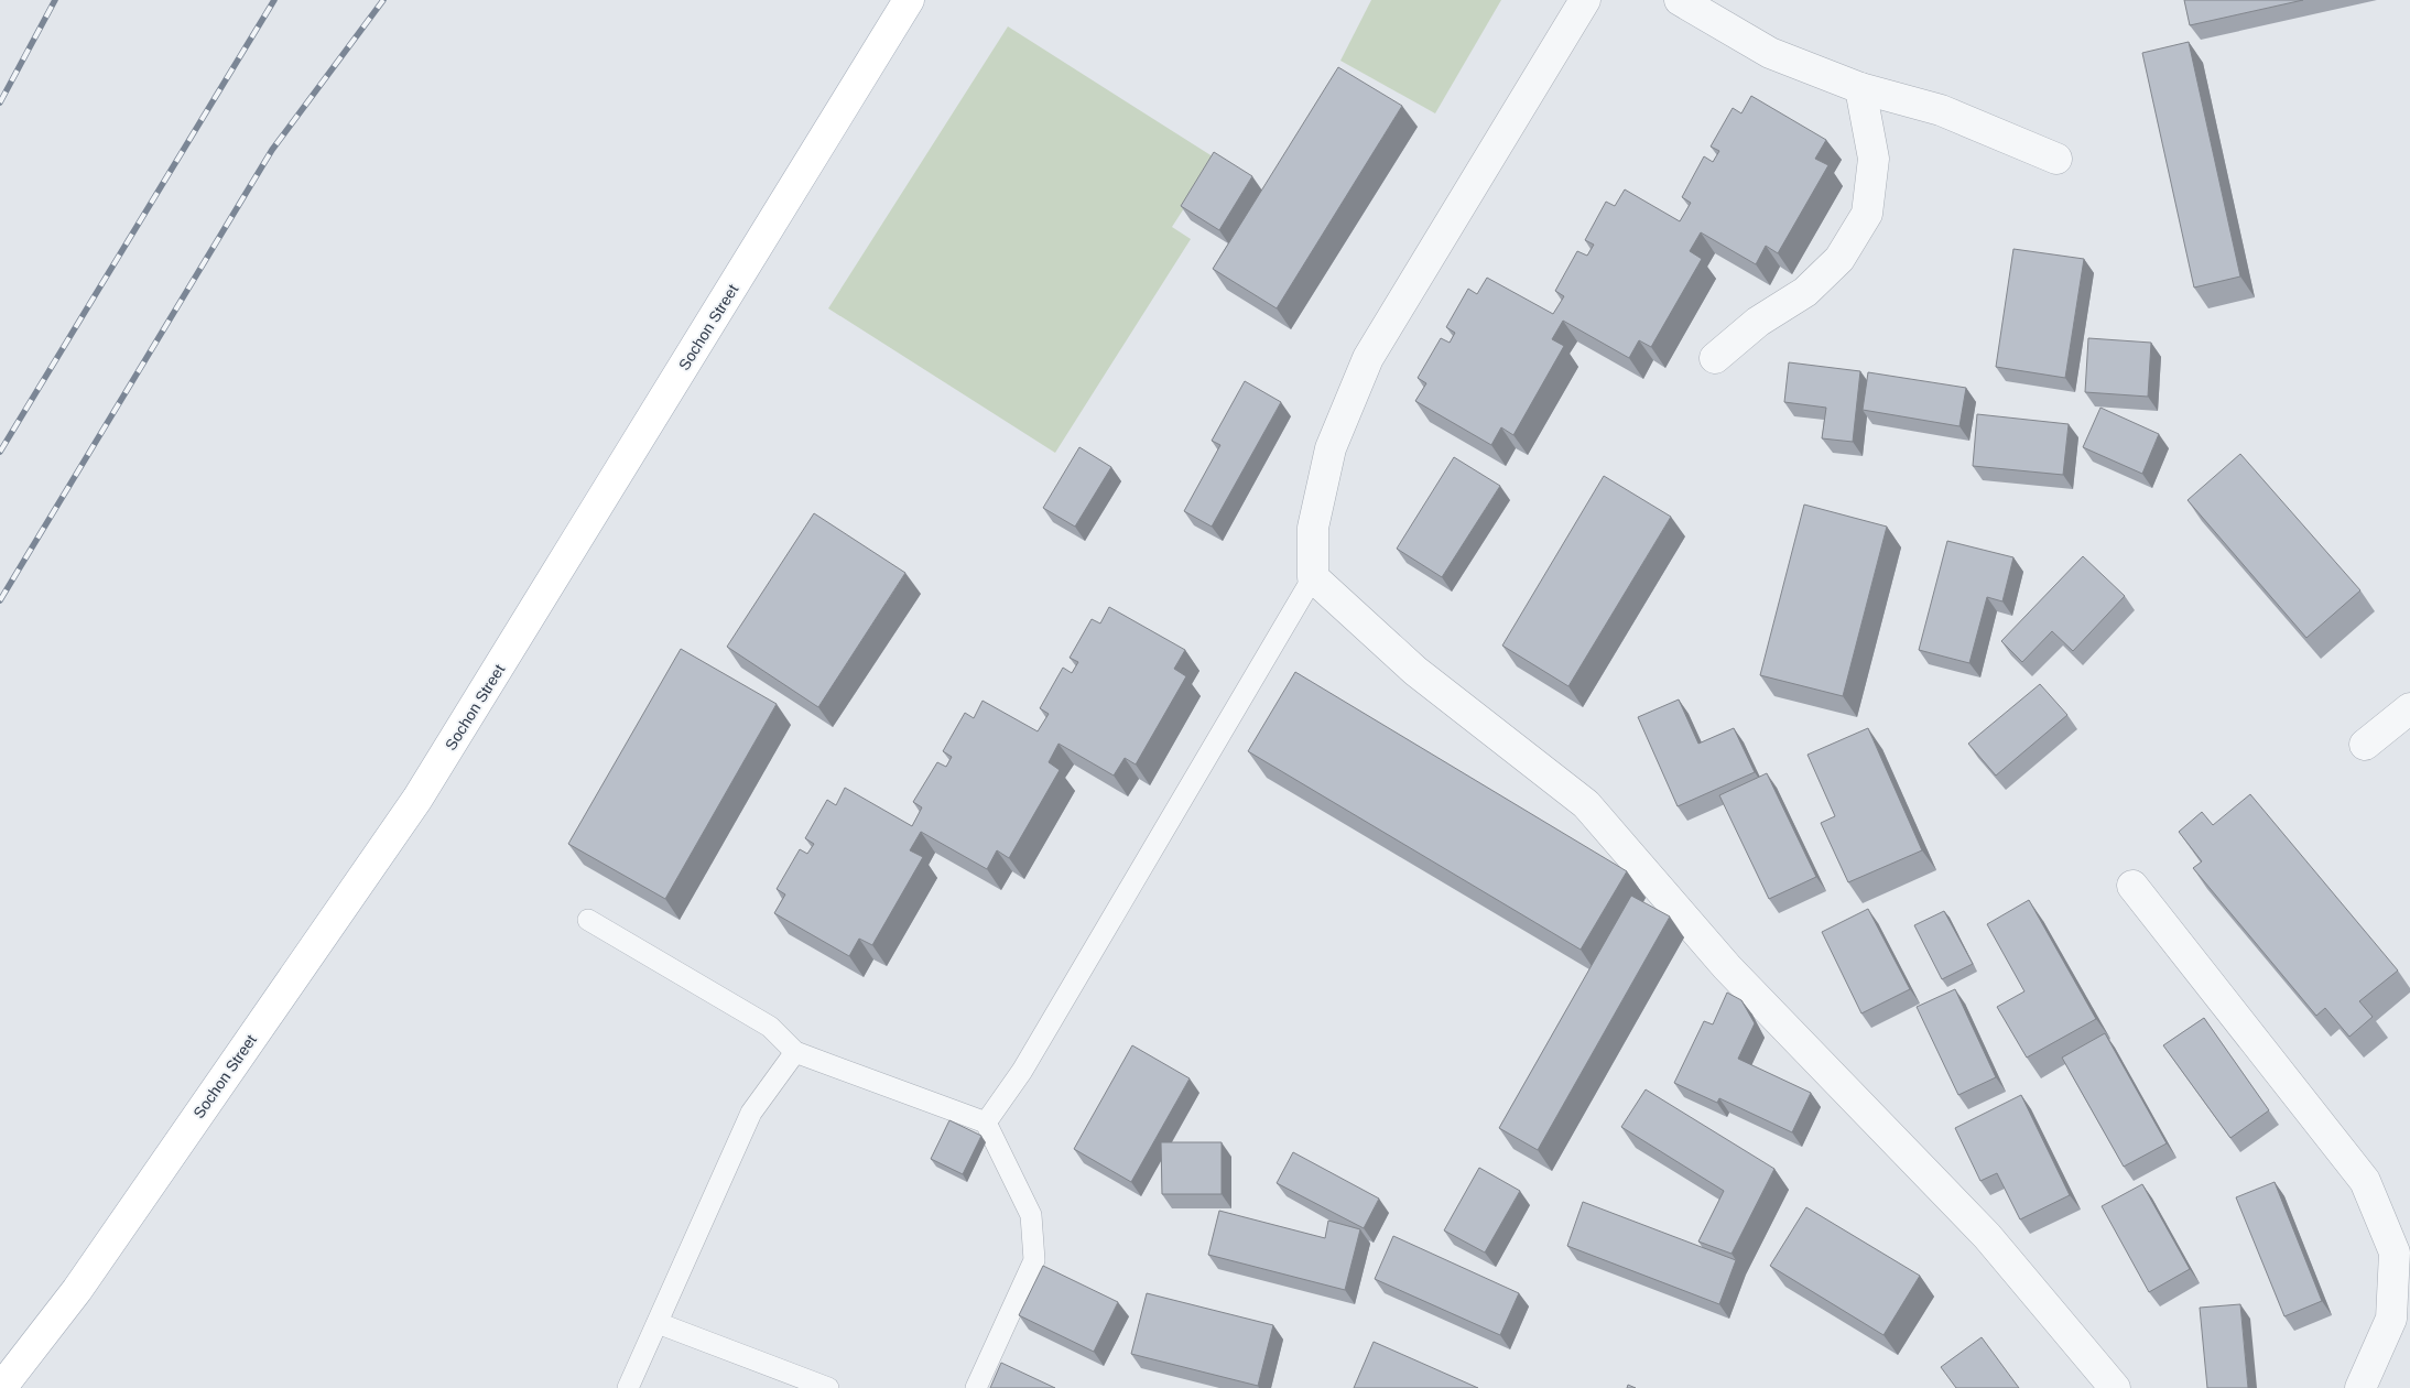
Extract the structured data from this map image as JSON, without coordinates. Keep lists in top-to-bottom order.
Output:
{
  "streets": {
    "main road": ["Sochon Street"]
  }
}
